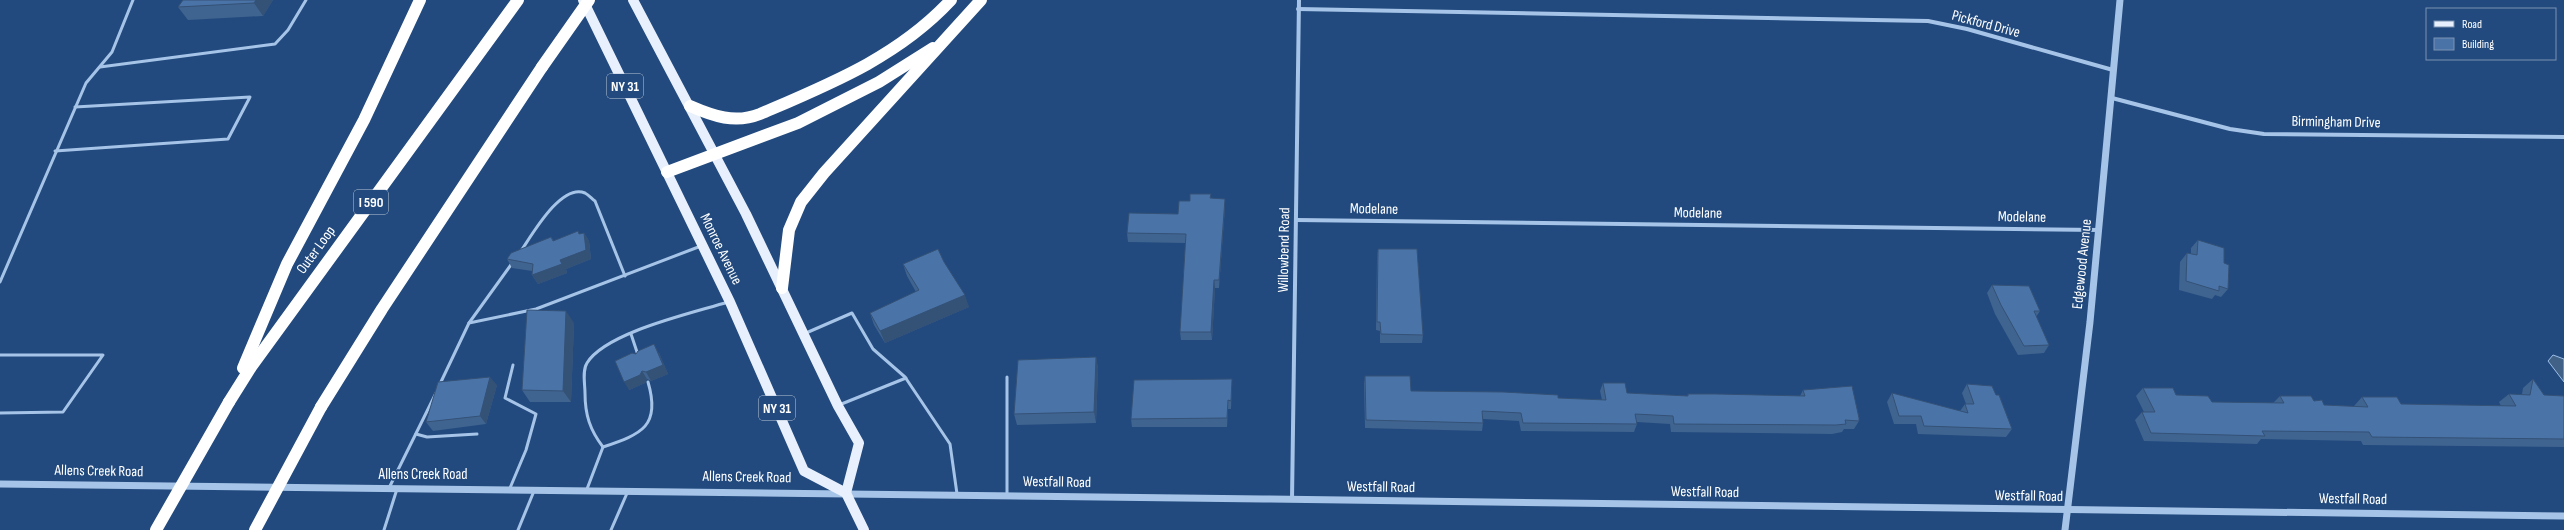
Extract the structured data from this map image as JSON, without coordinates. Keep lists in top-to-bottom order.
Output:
{
  "streets": {
    "highway": ["I 590", "Outer Loop"],
    "main road": ["NY 31", "Monroe Avenue"],
    "street": [
      "Pickford Drive",
      "Birmingham Drive",
      "Modelane",
      "Willowbend Road",
      "Edgewood Avenue",
      "Allens Creek Road",
      "Westfall Road"
    ]
  },
  "crossings": [
    ["Pickford Drive", "Willowbend Road"],
    ["Pickford Drive", "Edgewood Avenue"],
    ["Birmingham Drive", "Edgewood Avenue"],
    ["Modelane", "Willowbend Road"],
    ["Modelane", "Edgewood Avenue"],
    ["Monroe Avenue", "Allens Creek Road"],
    ["Monroe Avenue", "Westfall Road"],
    ["Willowbend Road", "Westfall Road"],
    ["Edgewood Avenue", "Westfall Road"],
    ["Allens Creek Road", "Westfall Road"]
  ],
  "legend": ["Road", "Building"]
}
